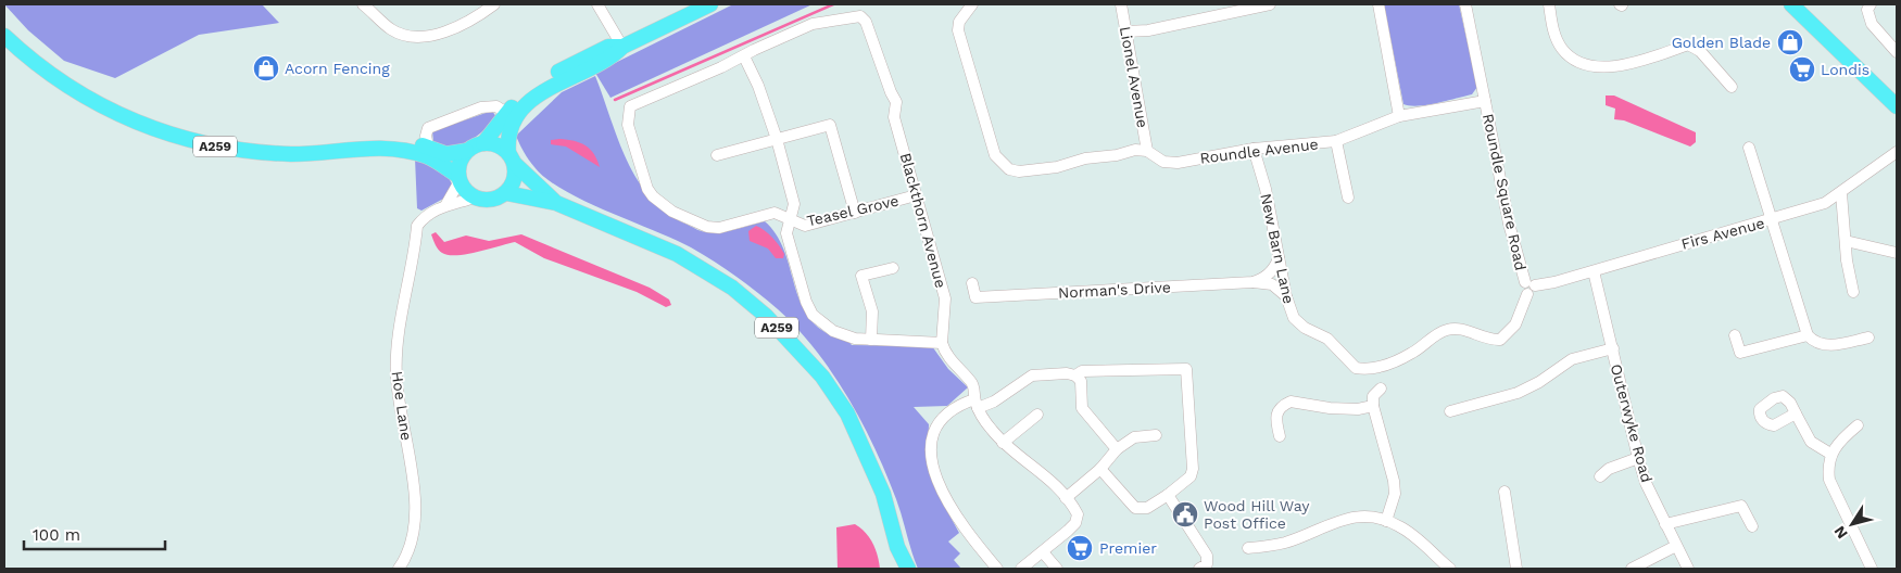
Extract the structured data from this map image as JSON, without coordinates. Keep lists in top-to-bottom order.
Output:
{
  "streets": {
    "main road": ["A259"],
    "street": [
      "Lionel Avenue",
      "Roundle Avenue",
      "Roundle Square Road",
      "Teasel Grove",
      "Blackthorn Avenue",
      "Firs Avenue",
      "New Barn Lane",
      "Norman's Drive",
      "Hoe Lane",
      "Outerwyke Road"
    ]
  },
  "crossings": [
    ["Lionel Avenue", "Roundle Avenue"],
    ["A259", "Hoe Lane"],
    ["Roundle Avenue", "Roundle Square Road"],
    ["Roundle Avenue", "New Barn Lane"],
    ["Roundle Square Road", "Firs Avenue"],
    ["Roundle Square Road", "New Barn Lane"],
    ["Teasel Grove", "Blackthorn Avenue"],
    ["Firs Avenue", "New Barn Lane"],
    ["Firs Avenue", "Outerwyke Road"],
    ["New Barn Lane", "Norman's Drive"]
  ],
  "places": {
    "shop": ["Golden Blade", "Acorn Fencing"],
    "supermarket": ["Londis", "Premier"],
    "public building": ["Wood Hill Way Post Office"]
  },
  "scale_bar": "100 m",
  "north": "bottom left"
}
